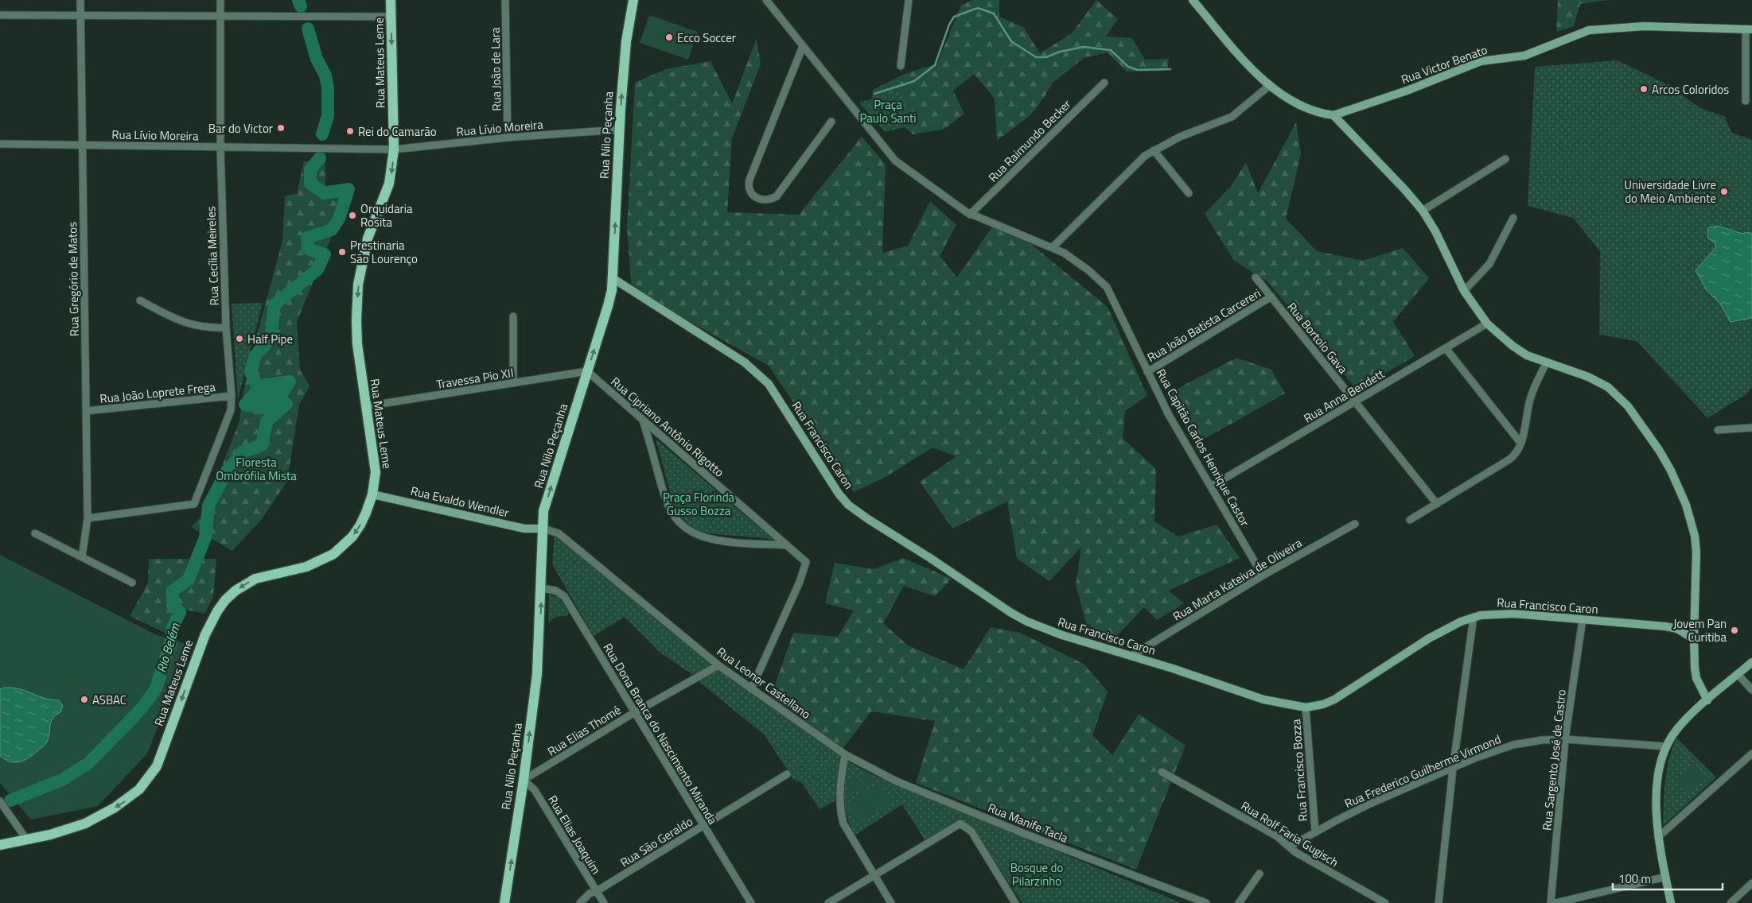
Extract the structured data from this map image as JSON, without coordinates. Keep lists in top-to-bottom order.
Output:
{
  "streets": {
    "main road": ["Rua Mateus Leme", "Rua Nilo Peçanha"],
    "street": [
      "Rua Victor Benato",
      "Rua João de Lara",
      "Rua Lívio Moreira",
      "Rua Raimundo Becker",
      "Rua Cecília Meireles",
      "Rua Gregório de Matos",
      "Rua João Batista Carcereri",
      "Rua Bortolo Gava",
      "Travessa Pio XII",
      "Rua João Loprete Frega",
      "Rua Anna Bendett",
      "Rua Cipriano Antônio Rigotto",
      "Rua Francisco Caron",
      "Rua Capitão Carlos Henrique Castor",
      "Rua Evaldo Wendler",
      "Rua Marta Kateiva de Oliveira",
      "Rua Leonor Castellano",
      "Rua Elias Thomé",
      "Rua Dona Branca do Nascimento Miranda",
      "Rua Sargento José de Castro",
      "Rua Francisco Bozza",
      "Rua Frederico Guilherme Virmond",
      "Rua Manife Tacla",
      "Rua Rolf Faria Gugisch",
      "Rua Elias Joaquim",
      "Rua São Geraldo"
    ]
  },
  "crossings": [
    ["Rua Mateus Leme", "Rua Lívio Moreira"],
    ["Rua Mateus Leme", "Travessa Pio XII"],
    ["Rua Mateus Leme", "Rua Evaldo Wendler"],
    ["Rua João de Lara", "Rua Lívio Moreira"],
    ["Rua Lívio Moreira", "Rua Nilo Peçanha"],
    ["Rua Lívio Moreira", "Rua Cecília Meireles"],
    ["Rua Lívio Moreira", "Rua Gregório de Matos"],
    ["Rua Nilo Peçanha", "Travessa Pio XII"],
    ["Rua Nilo Peçanha", "Rua Cipriano Antônio Rigotto"],
    ["Rua Nilo Peçanha", "Rua Francisco Caron"],
    ["Rua Nilo Peçanha", "Rua Evaldo Wendler"],
    ["Rua Nilo Peçanha", "Rua Leonor Castellano"],
    ["Rua Nilo Peçanha", "Rua Elias Thomé"],
    ["Rua Nilo Peçanha", "Rua Dona Branca do Nascimento Miranda"],
    ["Rua Nilo Peçanha", "Rua Elias Joaquim"],
    ["Rua Raimundo Becker", "Rua Capitão Carlos Henrique Castor"],
    ["Rua Cecília Meireles", "Rua Gregório de Matos"],
    ["Rua Cecília Meireles", "Rua João Loprete Frega"],
    ["Rua Gregório de Matos", "Rua João Loprete Frega"],
    ["Rua João Batista Carcereri", "Rua Bortolo Gava"],
    ["Rua João Batista Carcereri", "Rua Capitão Carlos Henrique Castor"],
    ["Rua Bortolo Gava", "Rua Anna Bendett"],
    ["Travessa Pio XII", "Rua Cipriano Antônio Rigotto"],
    ["Rua Anna Bendett", "Rua Capitão Carlos Henrique Castor"],
    ["Rua Cipriano Antônio Rigotto", "Rua Leonor Castellano"],
    ["Rua Francisco Caron", "Rua Marta Kateiva de Oliveira"],
    ["Rua Francisco Caron", "Rua Sargento José de Castro"],
    ["Rua Francisco Caron", "Rua Francisco Bozza"],
    ["Rua Capitão Carlos Henrique Castor", "Rua Marta Kateiva de Oliveira"],
    ["Rua Evaldo Wendler", "Rua Leonor Castellano"],
    ["Rua Leonor Castellano", "Rua Elias Thomé"],
    ["Rua Leonor Castellano", "Rua Manife Tacla"],
    ["Rua Elias Thomé", "Rua Dona Branca do Nascimento Miranda"],
    ["Rua Elias Thomé", "Rua Elias Joaquim"],
    ["Rua Dona Branca do Nascimento Miranda", "Rua São Geraldo"],
    ["Rua Sargento José de Castro", "Rua Frederico Guilherme Virmond"],
    ["Rua Francisco Bozza", "Rua Frederico Guilherme Virmond"],
    ["Rua Frederico Guilherme Virmond", "Rua Rolf Faria Gugisch"],
    ["Rua Elias Joaquim", "Rua São Geraldo"]
  ],
  "one_way": ["Rua Mateus Leme", "Rua Nilo Peçanha"],
  "water": ["Rio Belém"],
  "parks": [
    "Praça Paulo Santi",
    "Floresta Ombrófila Mista",
    "Praça Florinda Gusso Bozza",
    "Bosque do Pilarzinho"
  ],
  "places": [
    "Ecco Soccer",
    "Arcos Coloridos",
    "Bar do Victor",
    "Rei do Camarão",
    "Universidade Livre do Meio Ambiente",
    "Orquidaria Rosita",
    "Prestinaria São Lourenço",
    "Half Pipe",
    "Jovem Pan Curitiba",
    "ASBAC"
  ],
  "scale_bar": "100 m"
}
